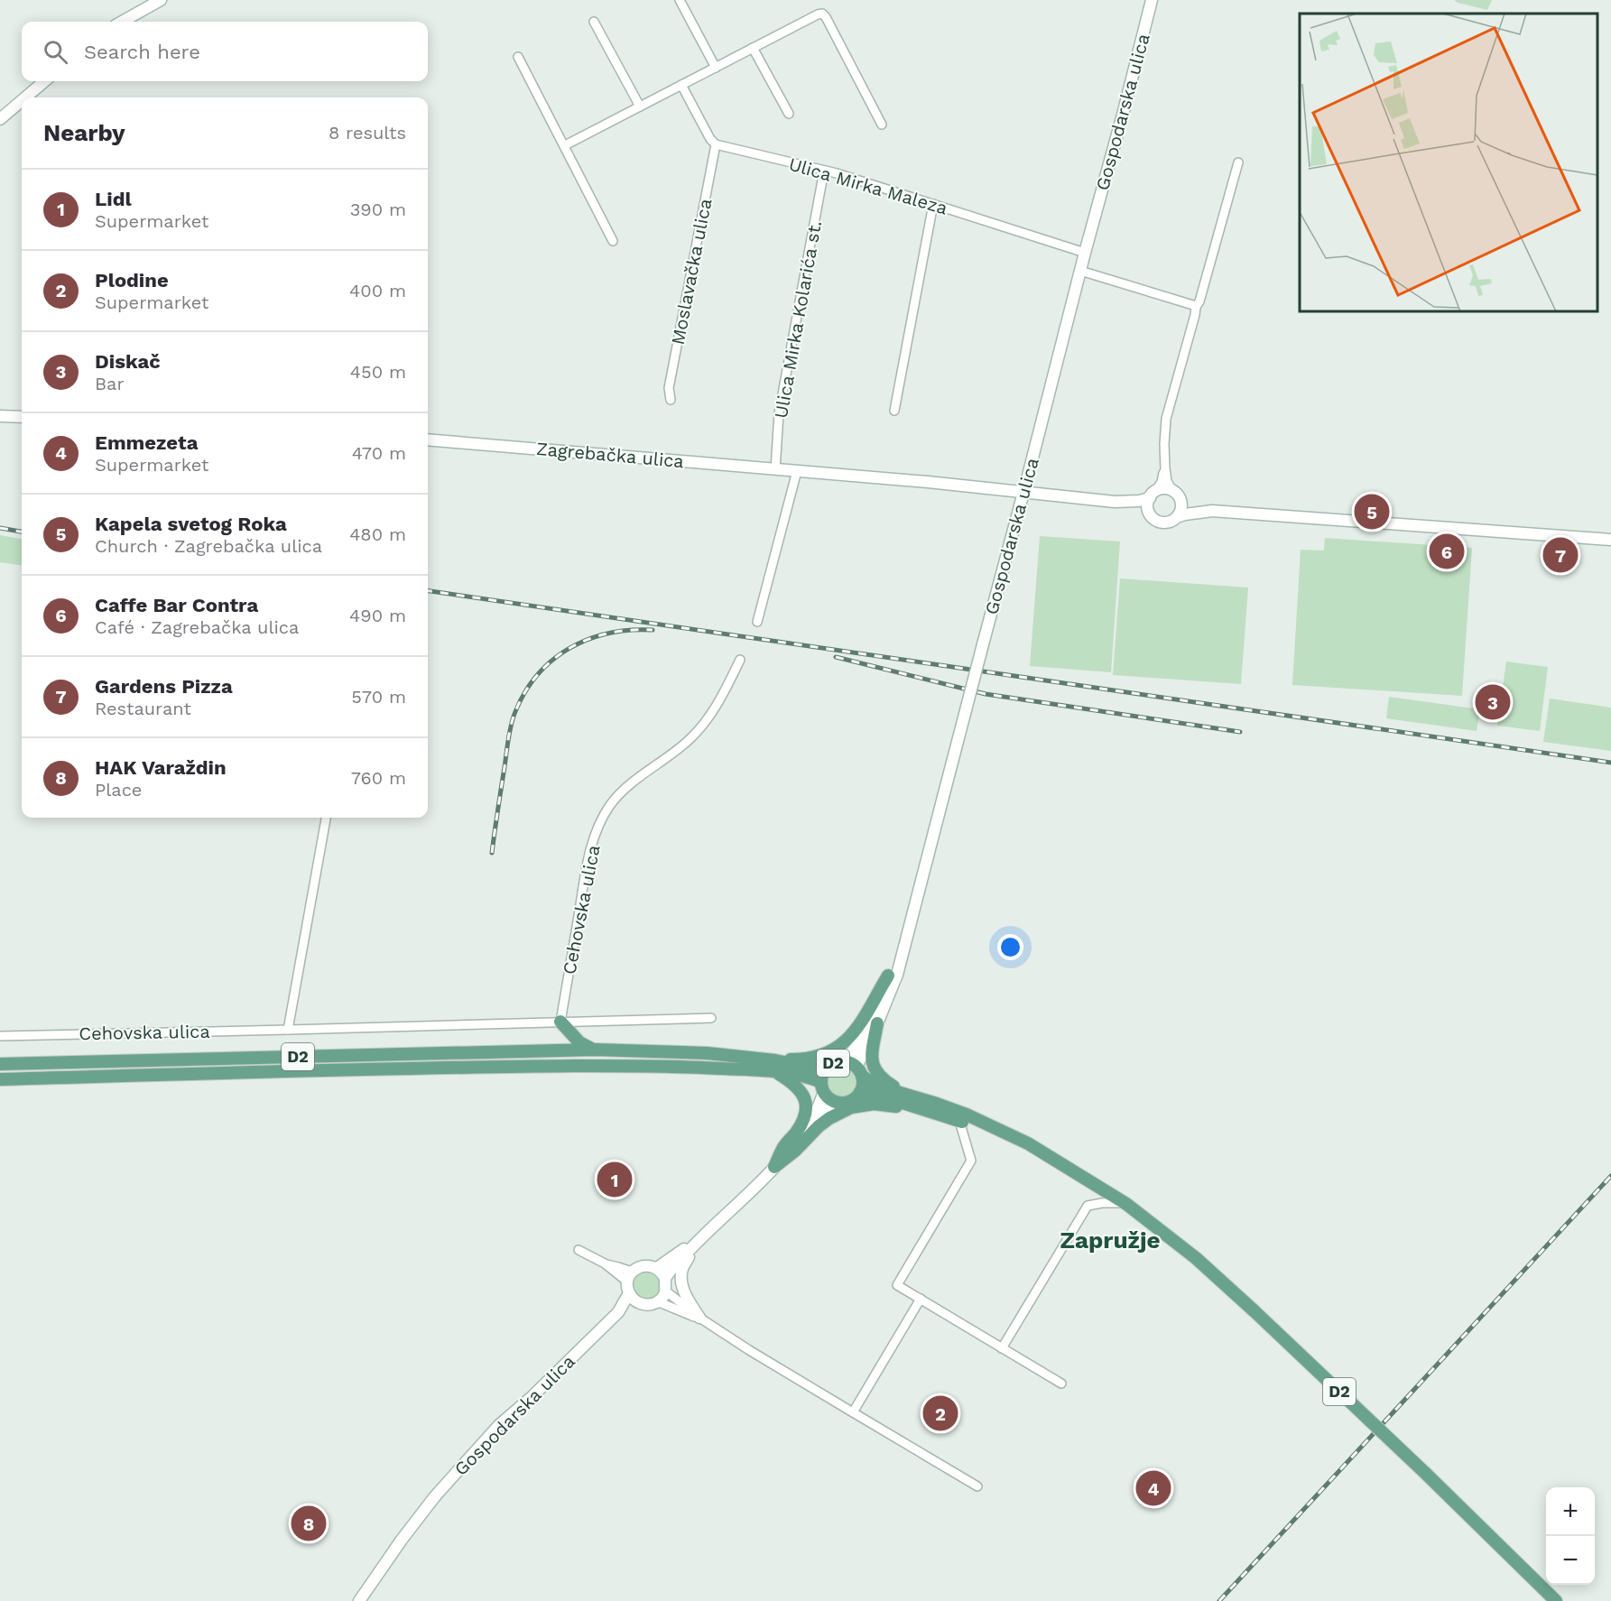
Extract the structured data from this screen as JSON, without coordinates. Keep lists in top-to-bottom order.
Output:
{
  "streets": {
    "main road": ["Gospodarska ulica", "Zagrebačka ulica", "D2"],
    "street": [
      "Ulica Mirka Maleza",
      "Moslavačka ulica",
      "Ulica Mirka Kolarića st.",
      "Cehovska ulica"
    ]
  },
  "crossings": [
    ["Gospodarska ulica", "Ulica Mirka Maleza"],
    ["Gospodarska ulica", "Zagrebačka ulica"],
    ["Gospodarska ulica", "D2"],
    ["Ulica Mirka Maleza", "Moslavačka ulica"],
    ["Ulica Mirka Maleza", "Ulica Mirka Kolarića st."],
    ["Ulica Mirka Kolarića st.", "Zagrebačka ulica"]
  ],
  "districts": ["Zapružje"],
  "page": {
    "search": "Search here",
    "heading": ["Nearby", "8 results"],
    "list": [
      {
        "mark": "1",
        "name": "Lidl",
        "note": "Supermarket",
        "value": "390 m"
      },
      {
        "mark": "2",
        "name": "Plodine",
        "note": "Supermarket",
        "value": "400 m"
      },
      {
        "mark": "3",
        "name": "Diskač",
        "note": "Bar",
        "value": "450 m"
      },
      {
        "mark": "4",
        "name": "Emmezeta",
        "note": "Supermarket",
        "value": "470 m"
      },
      {
        "mark": "5",
        "name": "Kapela svetog Roka",
        "note": "Church · Zagrebačka ulica",
        "value": "480 m"
      },
      {
        "mark": "6",
        "name": "Caffe Bar Contra",
        "note": "Café · Zagrebačka ulica",
        "value": "490 m"
      },
      {
        "mark": "7",
        "name": "Gardens Pizza",
        "note": "Restaurant",
        "value": "570 m"
      },
      {
        "mark": "8",
        "name": "HAK Varaždin",
        "note": "Place",
        "value": "760 m"
      }
    ],
    "pins": [
      "5",
      "6",
      "7",
      "3",
      "1",
      "2",
      "4",
      "8"
    ],
    "map_buttons": ["+", "−"]
  }
}
